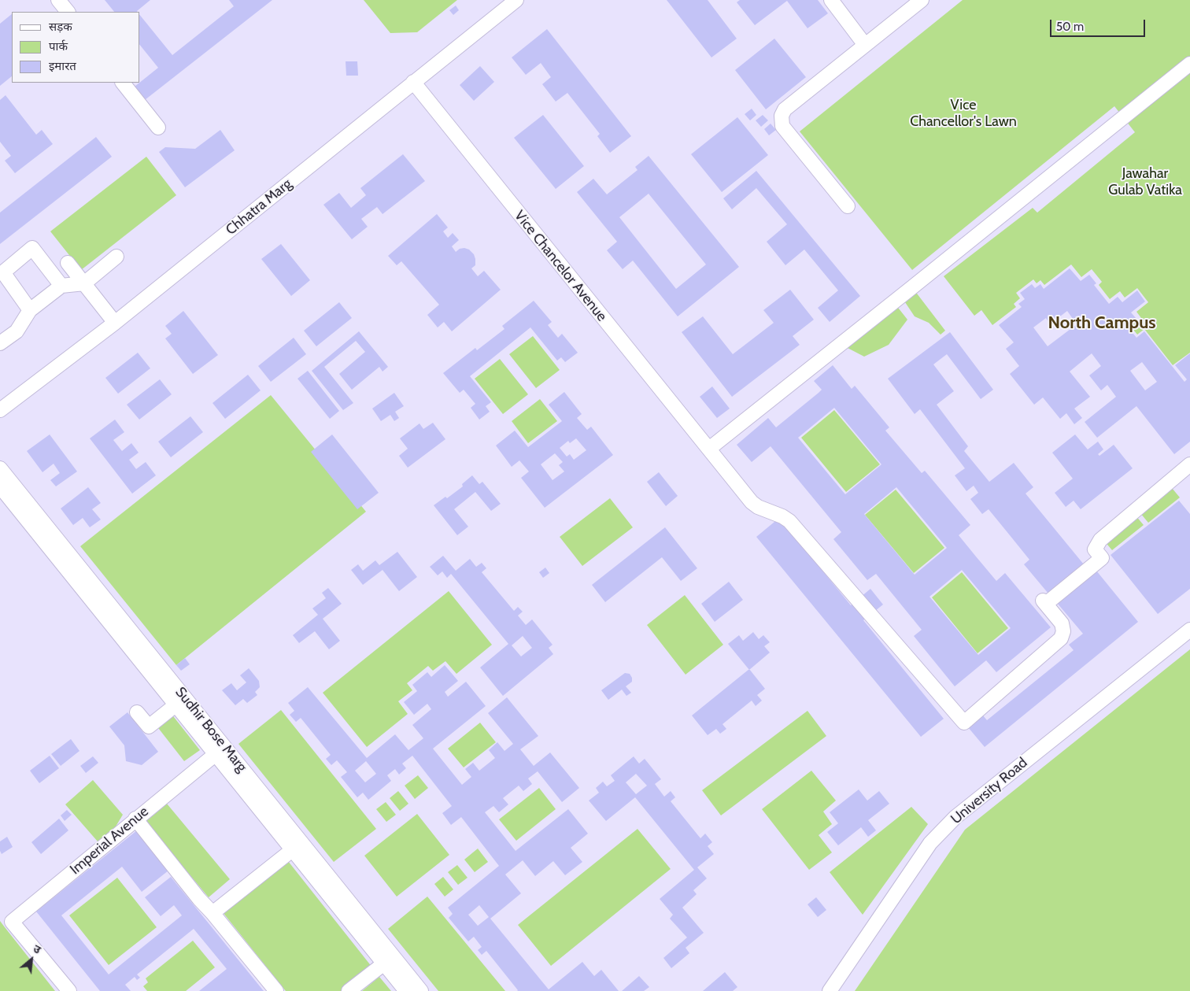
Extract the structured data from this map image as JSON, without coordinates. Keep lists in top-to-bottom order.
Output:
{
  "streets": {
    "street": [
      "Chhatra Marg",
      "Vice Chancelor Avenue",
      "Sudhir Bose Marg",
      "University Road",
      "Imperial Avenue"
    ]
  },
  "crossings": [
    ["Chhatra Marg", "Vice Chancelor Avenue"],
    ["Sudhir Bose Marg", "Imperial Avenue"]
  ],
  "districts": ["North Campus"],
  "parks": ["Vice Chancellor's Lawn", "Jawahar Gulab Vatika"],
  "legend": ["सड़क", "पार्क", "इमारत"],
  "scale_bar": "50 m",
  "north": "top right"
}
